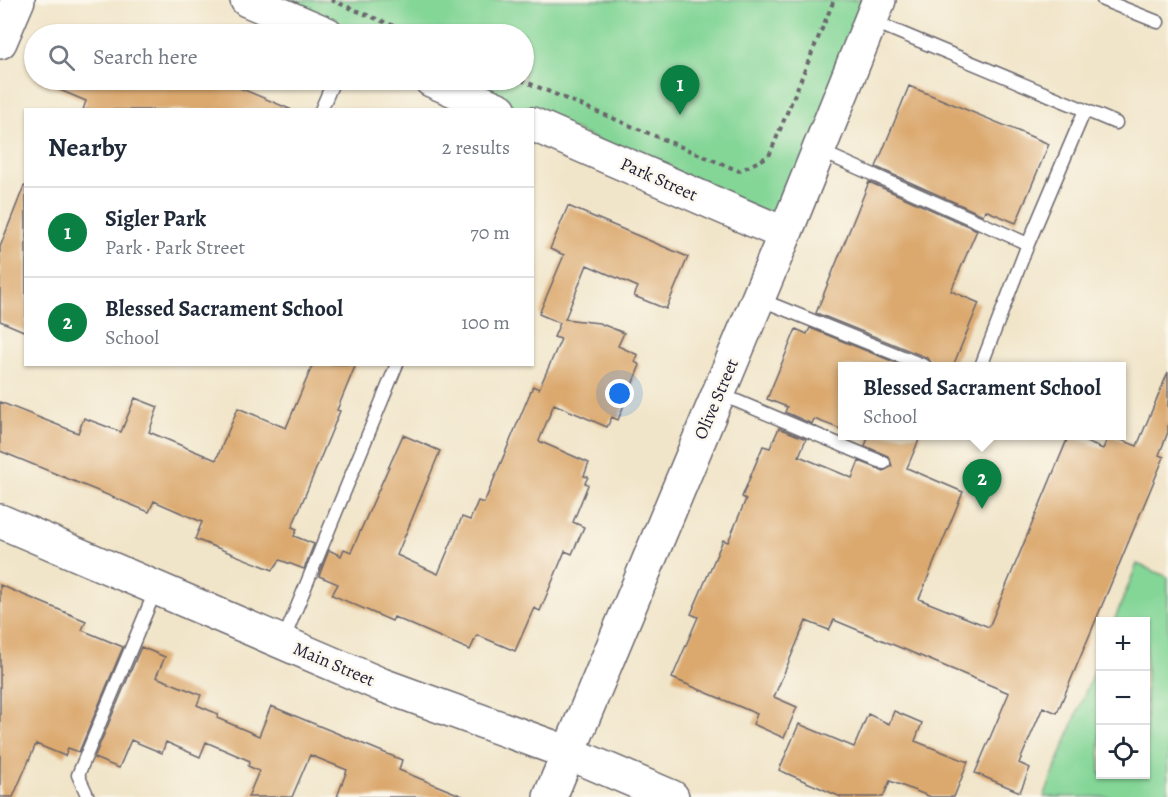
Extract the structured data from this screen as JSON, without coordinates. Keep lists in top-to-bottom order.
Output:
{
  "streets": {
    "street": ["Park Street", "Olive Street", "Main Street"]
  },
  "crossings": [
    ["Park Street", "Olive Street"],
    ["Olive Street", "Main Street"]
  ],
  "page": {
    "search": "Search here",
    "pins": ["1", "2"],
    "heading": ["Nearby", "2 results"],
    "list": [
      {
        "mark": "1",
        "name": "Sigler Park",
        "note": "Park · Park Street",
        "value": "70 m"
      },
      {
        "mark": "2",
        "name": "Blessed Sacrament School",
        "note": "School",
        "value": "100 m"
      }
    ],
    "popup": ["Blessed Sacrament School", "School"],
    "map_buttons": ["+", "−"]
  }
}
